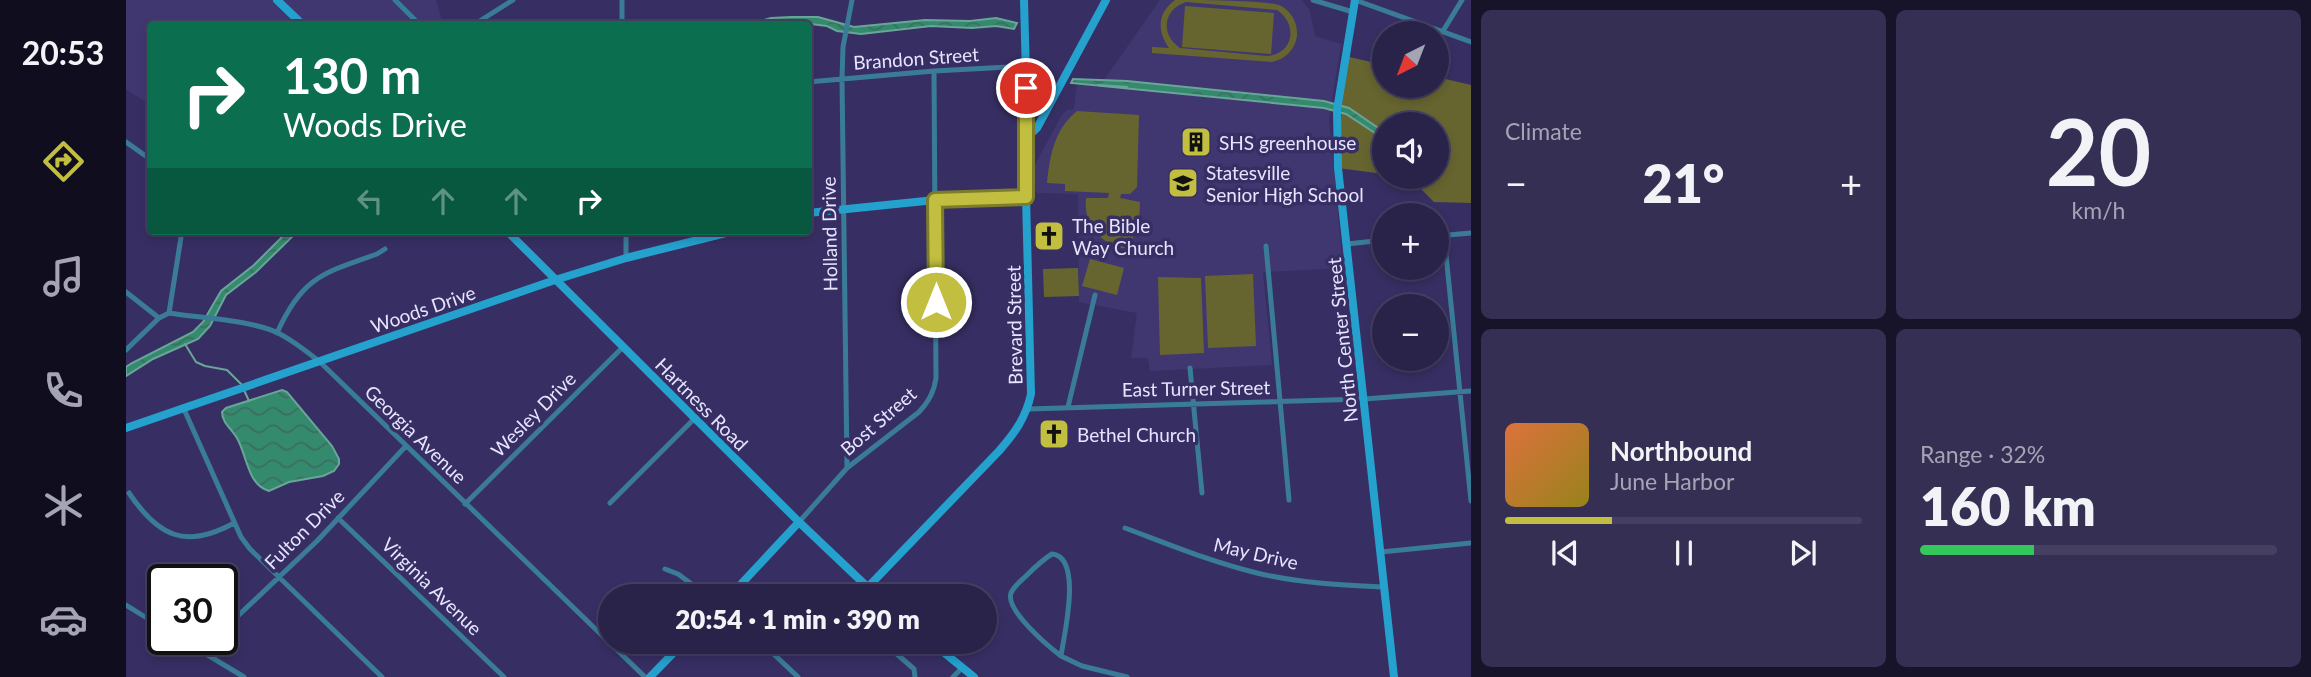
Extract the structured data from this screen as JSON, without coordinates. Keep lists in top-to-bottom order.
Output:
{
  "streets": {
    "street": [
      "Brandon Street",
      "Holland Drive",
      "Woods Drive",
      "Brevard Street",
      "North Center Street",
      "East Turner Street",
      "Hartness Road",
      "Wesley Drive",
      "Bost Street",
      "Georgia Avenue",
      "Fulton Drive",
      "May Drive",
      "Virginia Avenue"
    ]
  },
  "crossings": [
    ["Brandon Street", "Holland Drive"],
    ["Brandon Street", "Brevard Street"],
    ["Brandon Street", "Bost Street"],
    ["Holland Drive", "Bost Street"],
    ["Woods Drive", "Hartness Road"],
    ["Woods Drive", "Georgia Avenue"],
    ["Brevard Street", "East Turner Street"],
    ["North Center Street", "East Turner Street"],
    ["North Center Street", "May Drive"],
    ["Hartness Road", "Wesley Drive"],
    ["Hartness Road", "Bost Street"],
    ["Wesley Drive", "Georgia Avenue"],
    ["Georgia Avenue", "Fulton Drive"],
    ["Fulton Drive", "Virginia Avenue"]
  ],
  "places": {
    "building": ["SHS greenhouse"],
    "school or university": ["Statesville Senior High School"],
    "church": ["The Bible Way Church", "Bethel Church"]
  },
  "north": "bottom left",
  "page": {
    "tabs": "20:53",
    "tile": [
      "Climate",
      ["20", "km/h"],
      ["Range · 32%", "160 km"]
    ],
    "map_buttons": ["+", "−"],
    "turn": ["130 m", "Woods Drive"],
    "heat": ["−", "21°", "+"],
    "song": ["Northbound", "June Harbor"],
    "limit": "30",
    "trip": "20:54 · 1 min · 390 m"
  }
}
